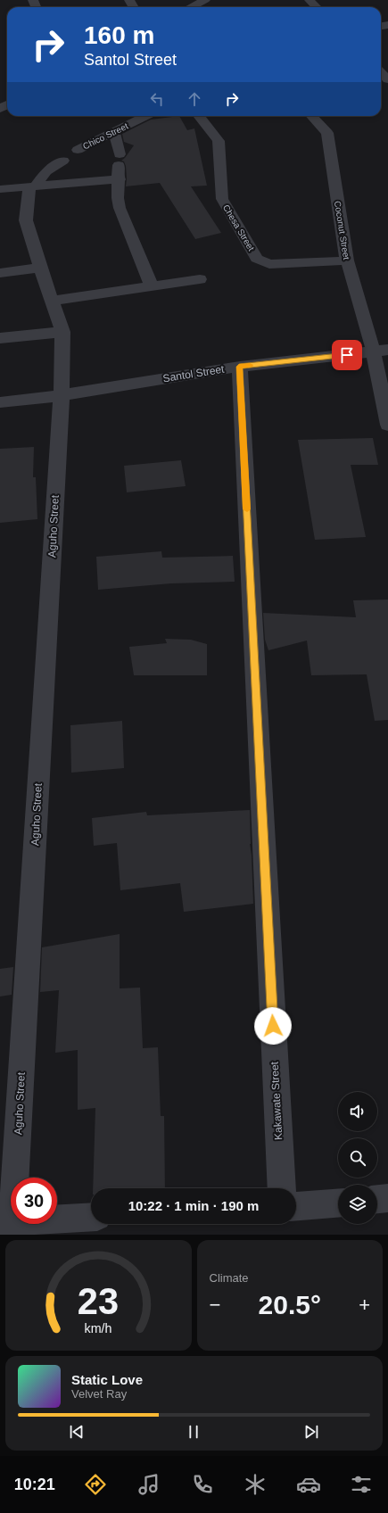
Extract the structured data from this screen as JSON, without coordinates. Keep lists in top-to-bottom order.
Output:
{
  "streets": {
    "street": [
      "Chico Street",
      "Chesa Street",
      "Coconut Street",
      "Santol Street",
      "Aguho Street",
      "Kakawate Street"
    ]
  },
  "crossings": [
    ["Chesa Street", "Coconut Street"],
    ["Coconut Street", "Santol Street"],
    ["Santol Street", "Aguho Street"],
    ["Santol Street", "Kakawate Street"]
  ],
  "page": {
    "turn": ["160 m", "Santol Street"],
    "limit": "30",
    "trip": "10:22 · 1 min · 190 m",
    "tile": "Climate",
    "heat": ["−", "20.5°", "+"],
    "song": ["Static Love", "Velvet Ray"],
    "tabs": "10:21",
    "gauge": ["23", "km/h"]
  }
}
